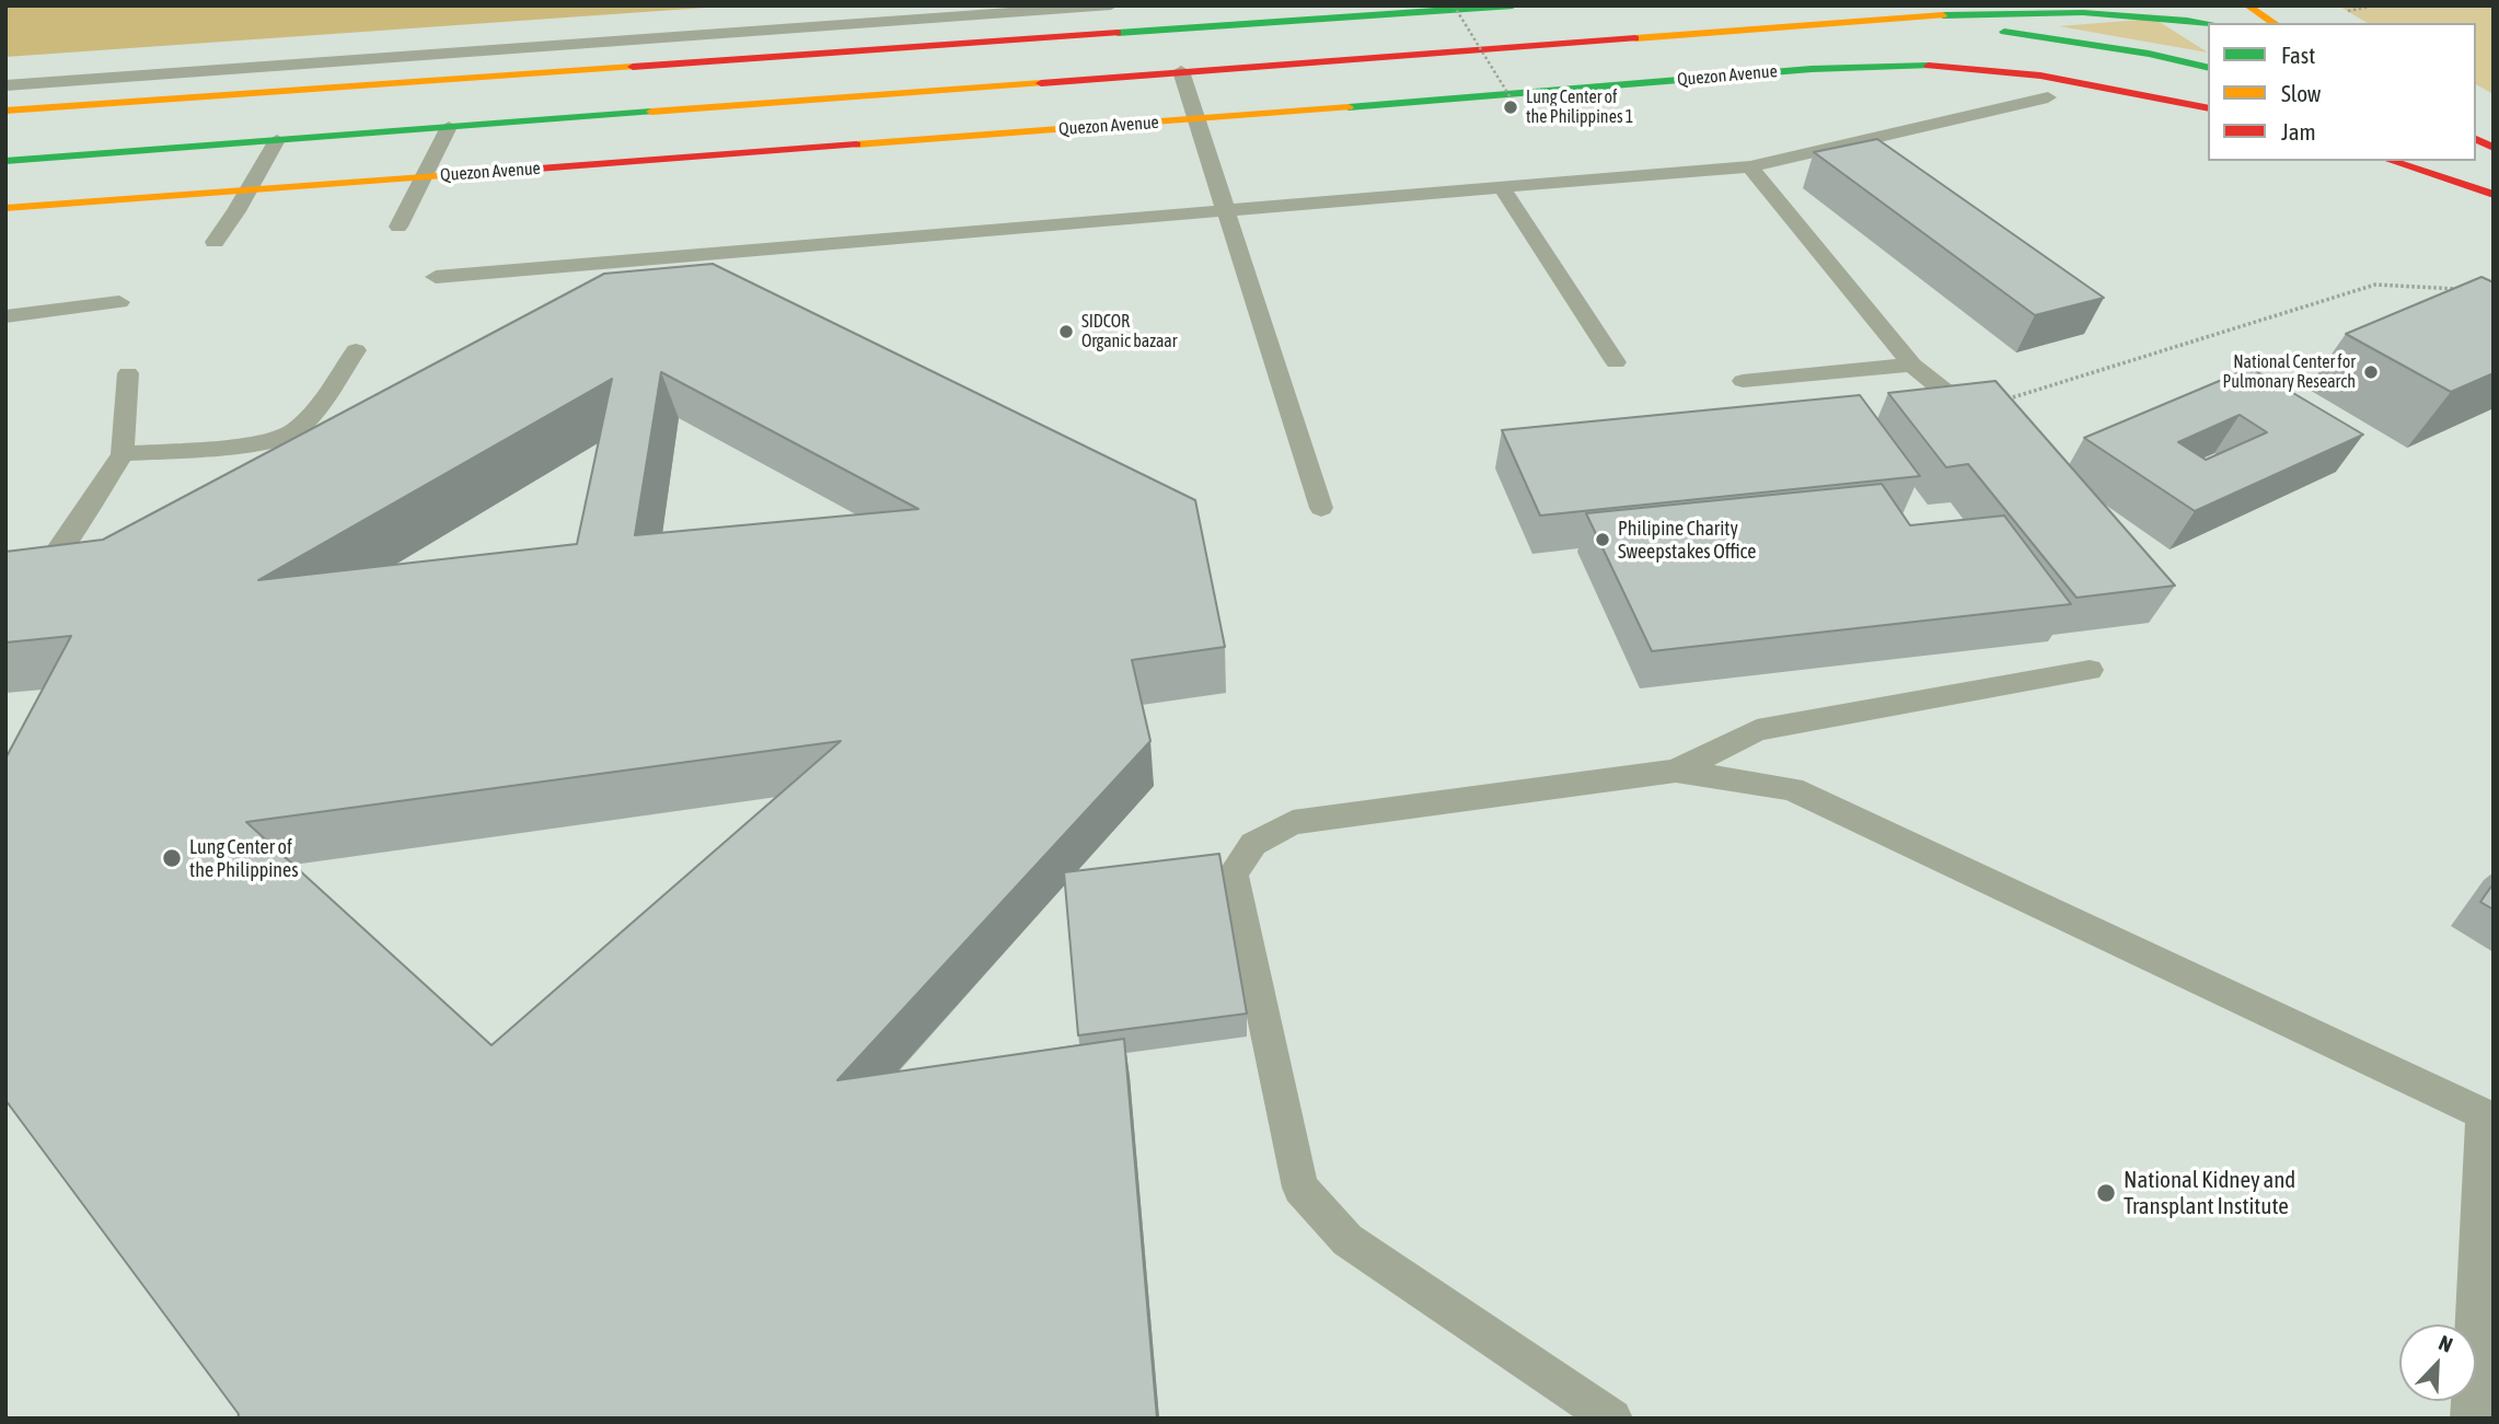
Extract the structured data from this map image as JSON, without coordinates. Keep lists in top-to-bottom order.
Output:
{
  "streets": {
    "main road": ["Quezon Avenue"]
  },
  "places": [
    "Lung Center of the Philippines 1",
    "SIDCOR Organic bazaar",
    "National Center for Pulmonary Research",
    "Philipine Charity Sweepstakes Office",
    "Lung Center of the Philippines",
    "National Kidney and Transplant Institute"
  ],
  "legend": ["Fast", "Slow", "Jam"],
  "north": "top right"
}
